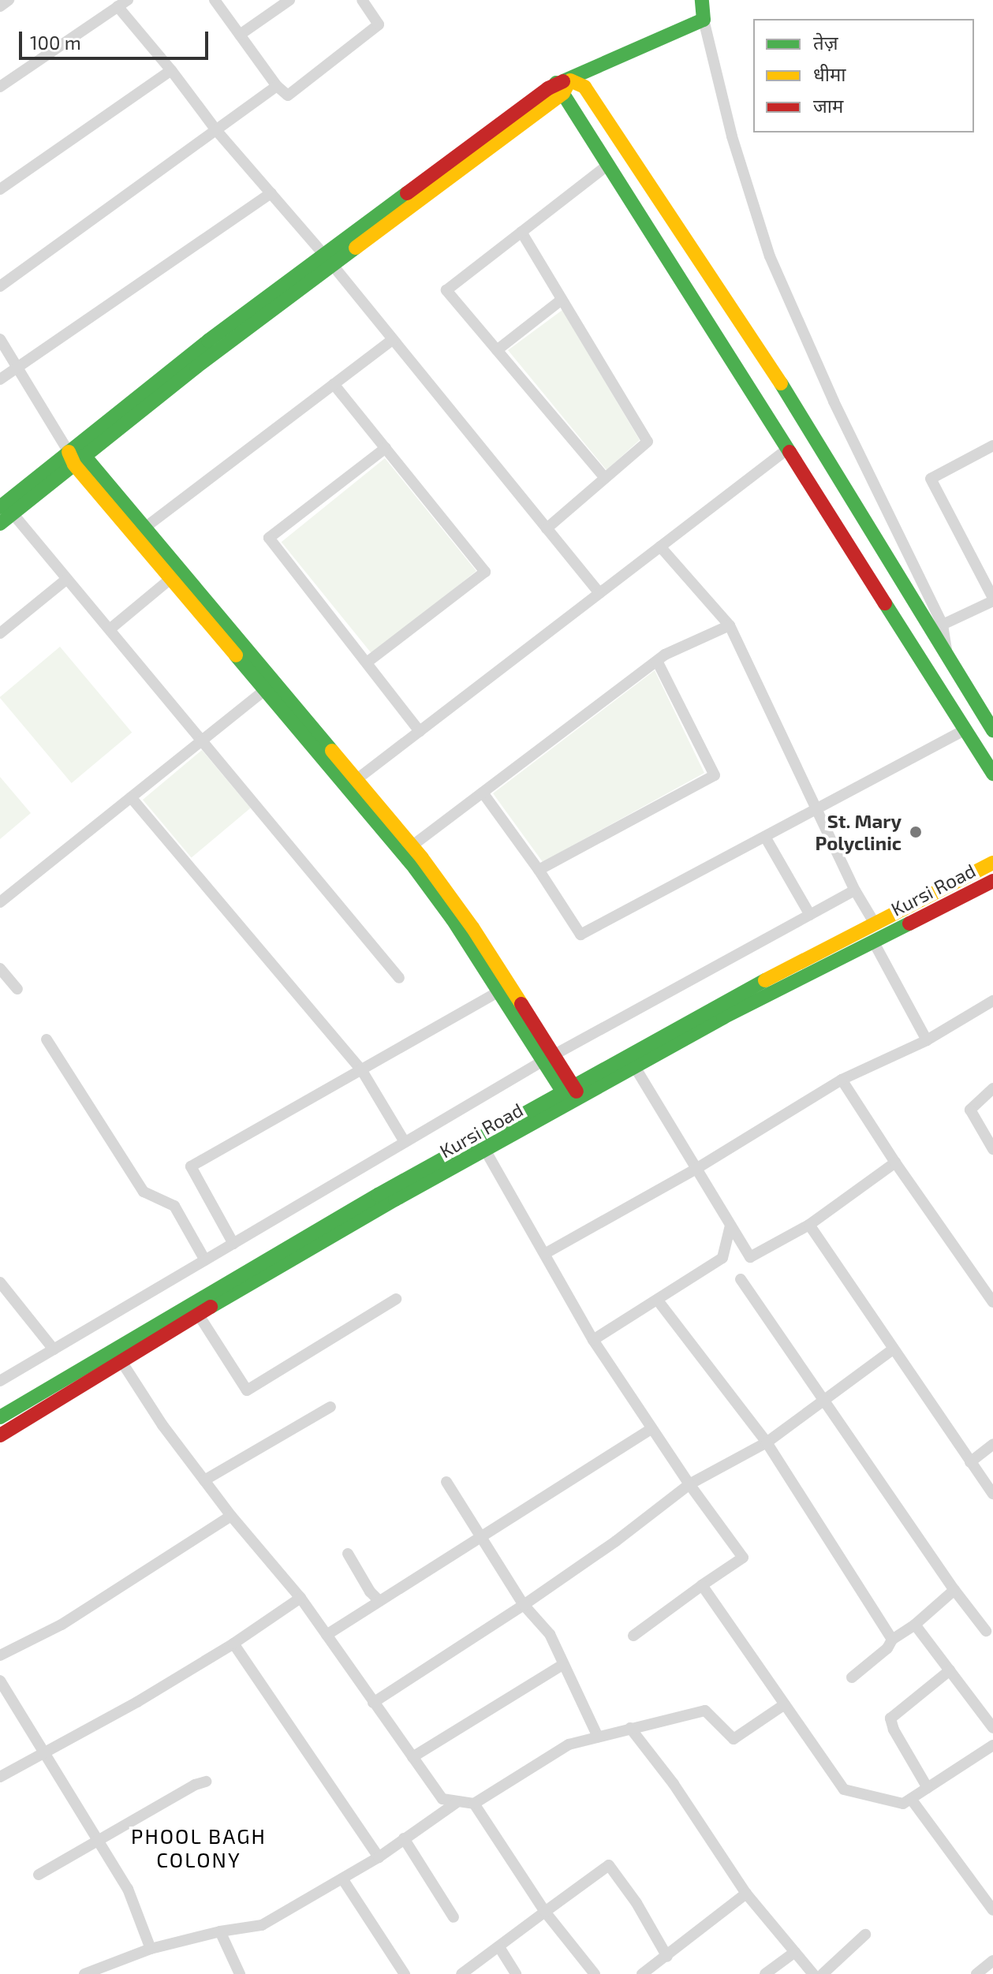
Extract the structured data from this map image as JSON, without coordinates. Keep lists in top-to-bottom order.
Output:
{
  "streets": {
    "street": ["Kursi Road"]
  },
  "districts": ["PHOOL BAGH COLONY"],
  "places": ["St. Mary Polyclinic"],
  "legend": ["तेज़", "धीमा", "जाम"],
  "scale_bar": "100 m"
}
